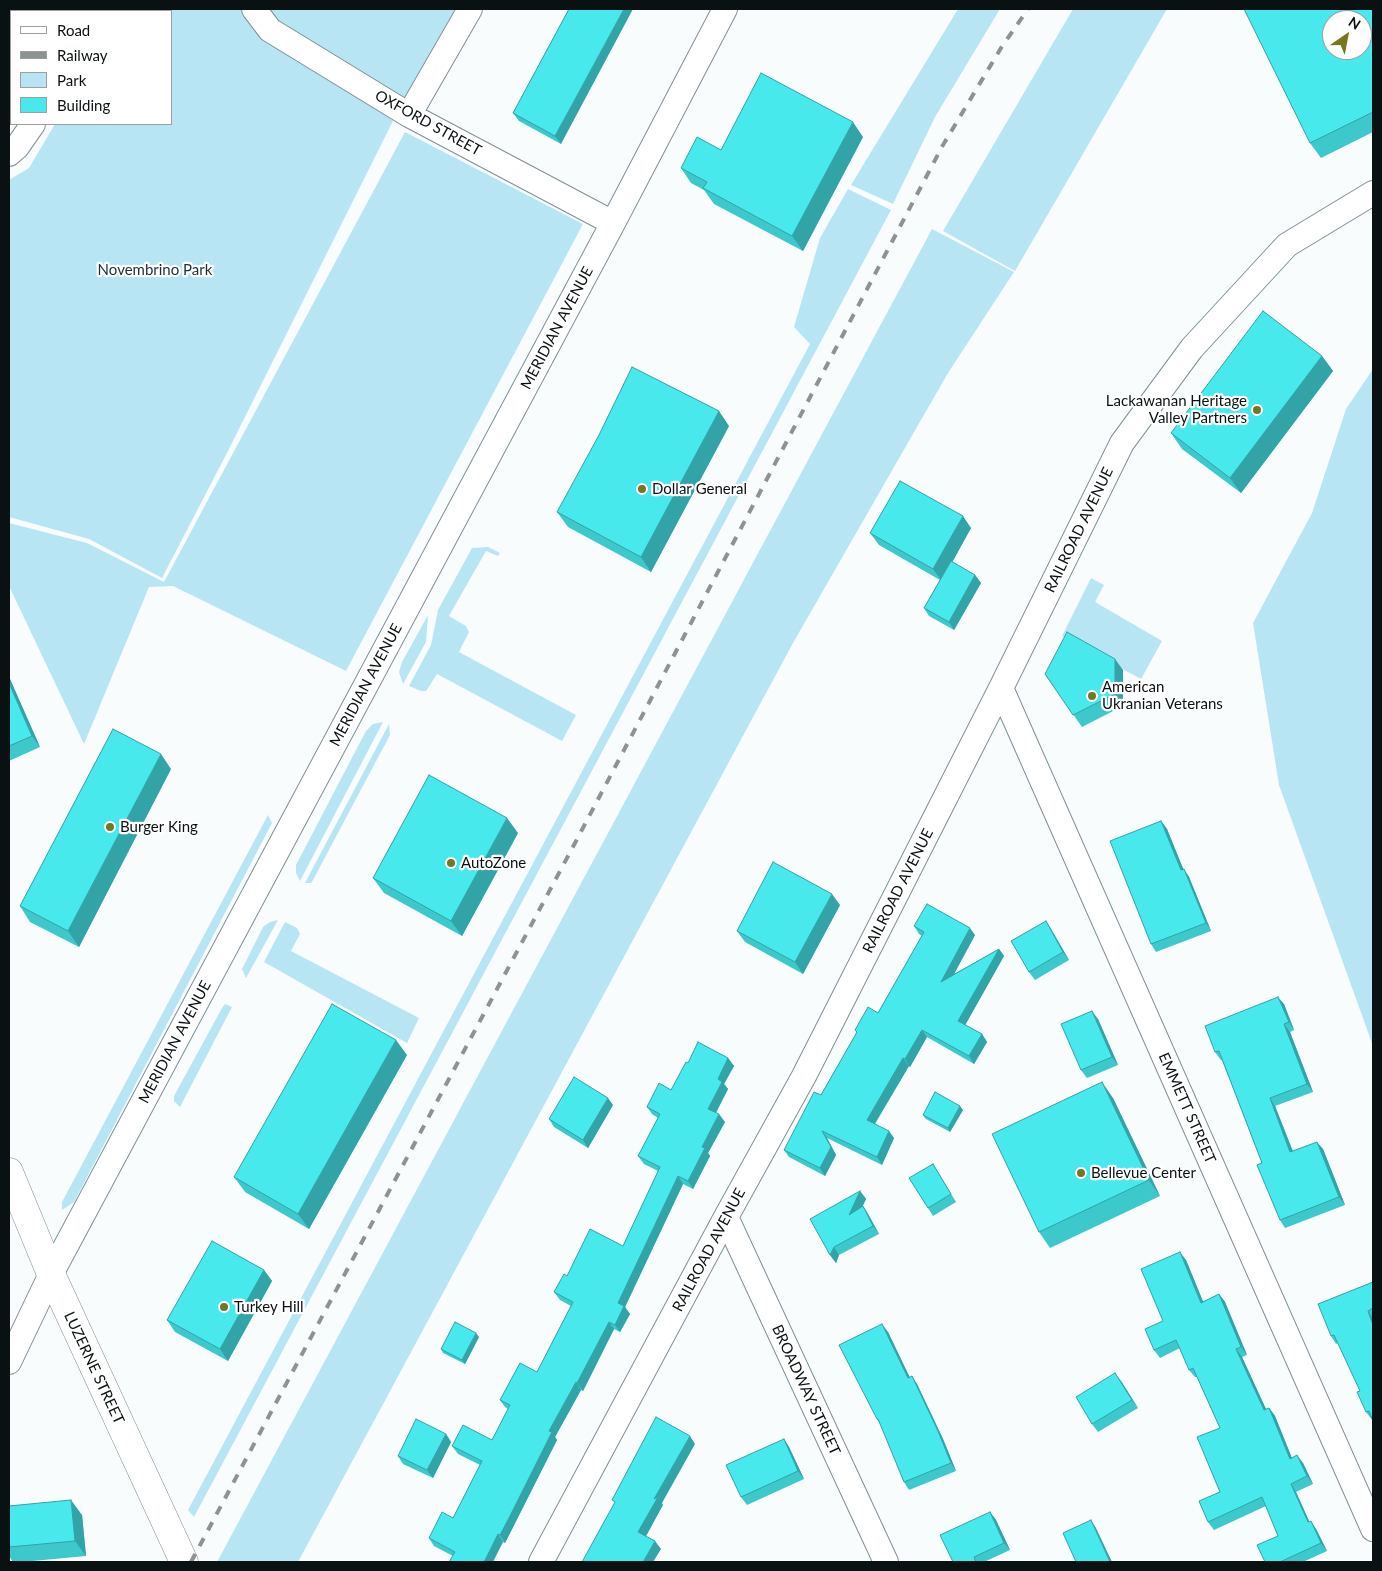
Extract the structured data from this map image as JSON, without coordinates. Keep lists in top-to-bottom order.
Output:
{
  "streets": {
    "street": [
      "OXFORD STREET",
      "MERIDIAN AVENUE",
      "RAILROAD AVENUE",
      "EMMETT STREET",
      "LUZERNE STREET",
      "BROADWAY STREET"
    ]
  },
  "crossings": [
    ["OXFORD STREET", "MERIDIAN AVENUE"],
    ["MERIDIAN AVENUE", "LUZERNE STREET"],
    ["RAILROAD AVENUE", "EMMETT STREET"],
    ["RAILROAD AVENUE", "BROADWAY STREET"]
  ],
  "parks": ["Novembrino Park"],
  "places": [
    "Lackawanan Heritage Valley Partners",
    "Dollar General",
    "American Ukranian Veterans",
    "Burger King",
    "AutoZone",
    "Bellevue Center",
    "Turkey Hill"
  ],
  "legend": [
    "Road",
    "Railway",
    "Park",
    "Building"
  ],
  "north": "top right"
}
